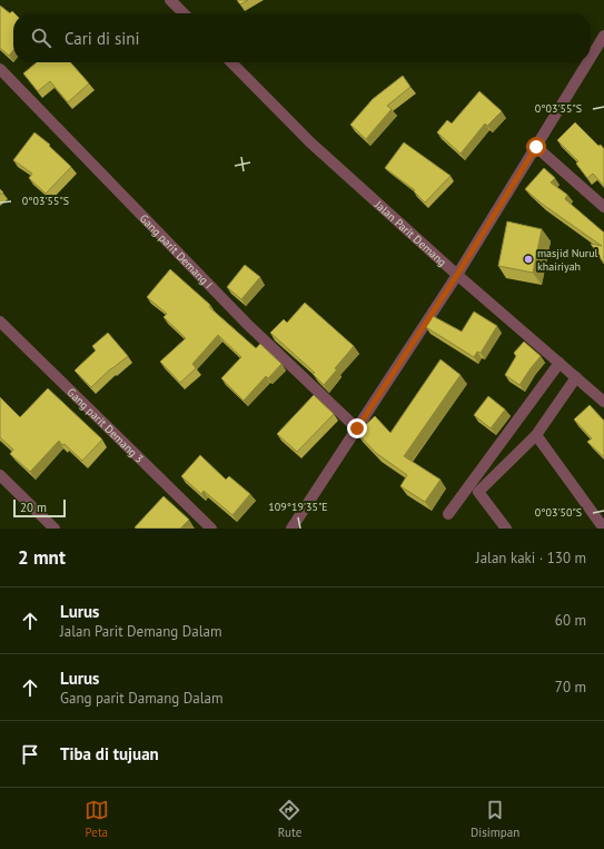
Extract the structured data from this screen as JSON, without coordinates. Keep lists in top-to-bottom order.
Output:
{
  "streets": {
    "street": ["Jalan Parit Demang", "Gang parit Demang I", "Gang parit Demang 3"]
  },
  "places": ["masjid Nurul khairiyah"],
  "scale_bar": "20 m",
  "page": {
    "search": "Cari di sini",
    "scale": "20 m",
    "heading": ["2 mnt", "Jalan kaki · 130 m"],
    "list": [
      ["Lurus", "Jalan Parit Demang Dalam", "60 m"],
      ["Lurus", "Gang parit Damang Dalam", "70 m"],
      "Tiba di tujuan"
    ],
    "nav": ["Peta", "Rute", "Disimpan"]
  },
  "coordinates": ["0°03'55\"S", "109°19'35\"E", "0°03'50\"S"]
}
